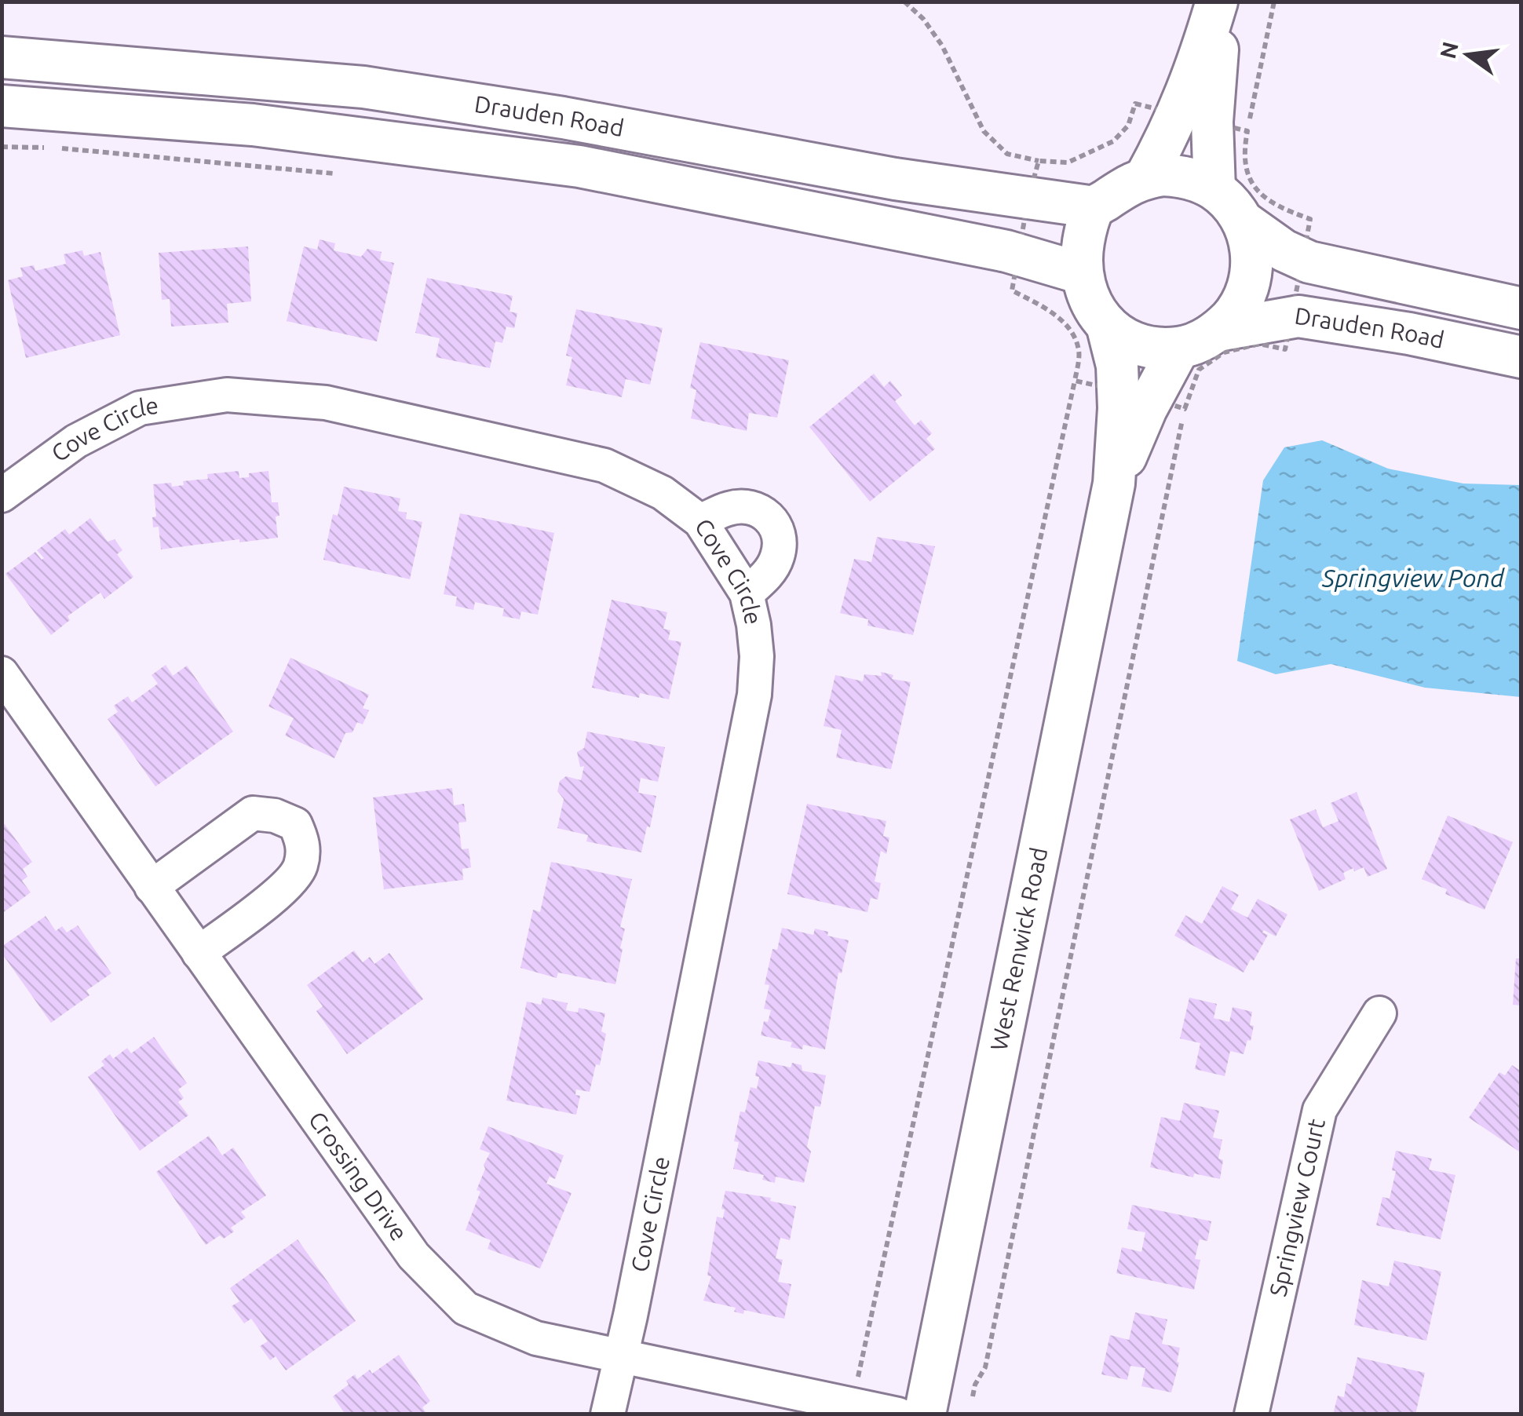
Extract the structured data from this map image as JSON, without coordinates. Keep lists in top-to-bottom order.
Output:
{
  "streets": {
    "street": [
      "Drauden Road",
      "Cove Circle",
      "West Renwick Road",
      "Crossing Drive",
      "Springview Court"
    ]
  },
  "crossings": [
    ["Drauden Road", "West Renwick Road"],
    ["Cove Circle", "Crossing Drive"]
  ],
  "water": ["Springview Pond"],
  "north": "left"
}
